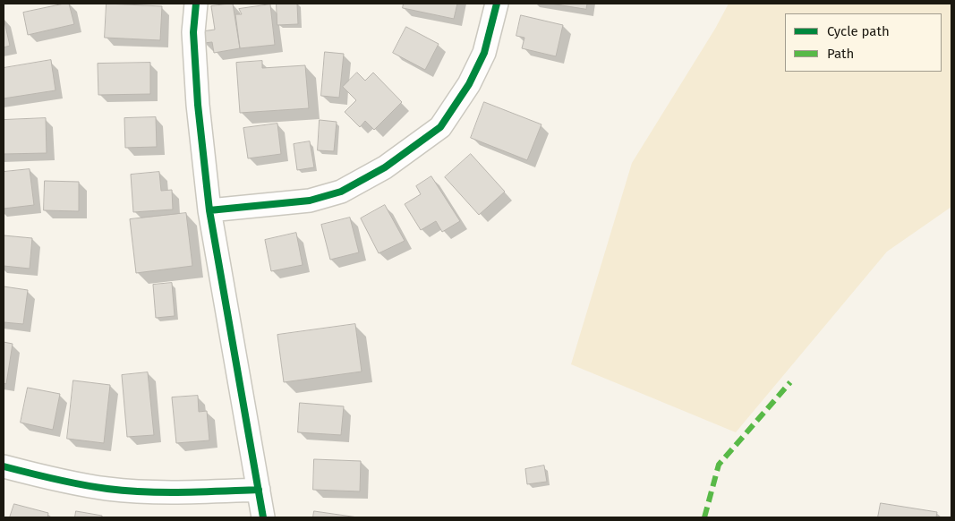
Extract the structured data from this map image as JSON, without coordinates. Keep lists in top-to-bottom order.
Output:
{
  "legend": ["Cycle path", "Path"]
}
